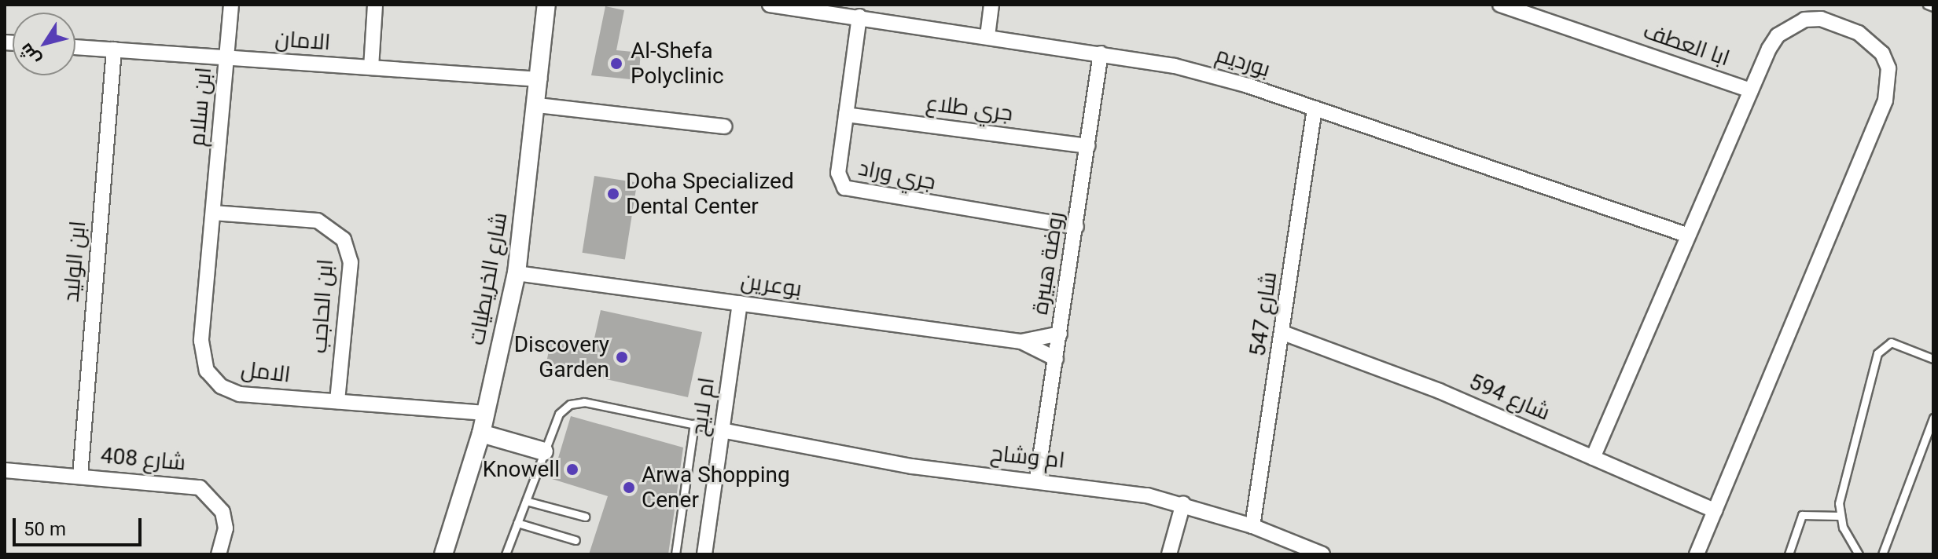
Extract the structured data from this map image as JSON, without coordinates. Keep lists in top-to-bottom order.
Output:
{
  "streets": {
    "street": [
      "الامان",
      "ابا العطف",
      "بورديم",
      "ابن سلام",
      "جري طلاع",
      "جري وراد",
      "ابن الوليد",
      "روضة هبيرة",
      "شارع الخريطيات",
      "بوعرين",
      "ابن الحاجب",
      "شارع 547",
      "الامل",
      "شارع 594",
      "ام لايح",
      "ام وشاح",
      "شارع 408"
    ]
  },
  "crossings": [
    ["الامان", "ابن سلام"],
    ["الامان", "ابن الوليد"],
    ["الامان", "شارع الخريطيات"],
    ["بورديم", "جري وراد"],
    ["بورديم", "روضة هبيرة"],
    ["بورديم", "شارع 547"],
    ["ابن سلام", "ابن الحاجب"],
    ["ابن سلام", "الامل"],
    ["جري طلاع", "جري وراد"],
    ["جري طلاع", "روضة هبيرة"],
    ["جري وراد", "روضة هبيرة"],
    ["ابن الوليد", "شارع 408"],
    ["روضة هبيرة", "بوعرين"],
    ["روضة هبيرة", "ام وشاح"],
    ["شارع الخريطيات", "بوعرين"],
    ["شارع الخريطيات", "الامل"],
    ["بوعرين", "ام لايح"],
    ["ابن الحاجب", "الامل"],
    ["شارع 547", "شارع 594"],
    ["شارع 547", "ام وشاح"],
    ["ام لايح", "ام وشاح"]
  ],
  "places": [
    "Al-Shefa Polyclinic",
    "Doha Specialized Dental Center",
    "Discovery Garden",
    "Knowell",
    "Arwa Shopping Cener"
  ],
  "scale_bar": "50 m",
  "north": "bottom left"
}
